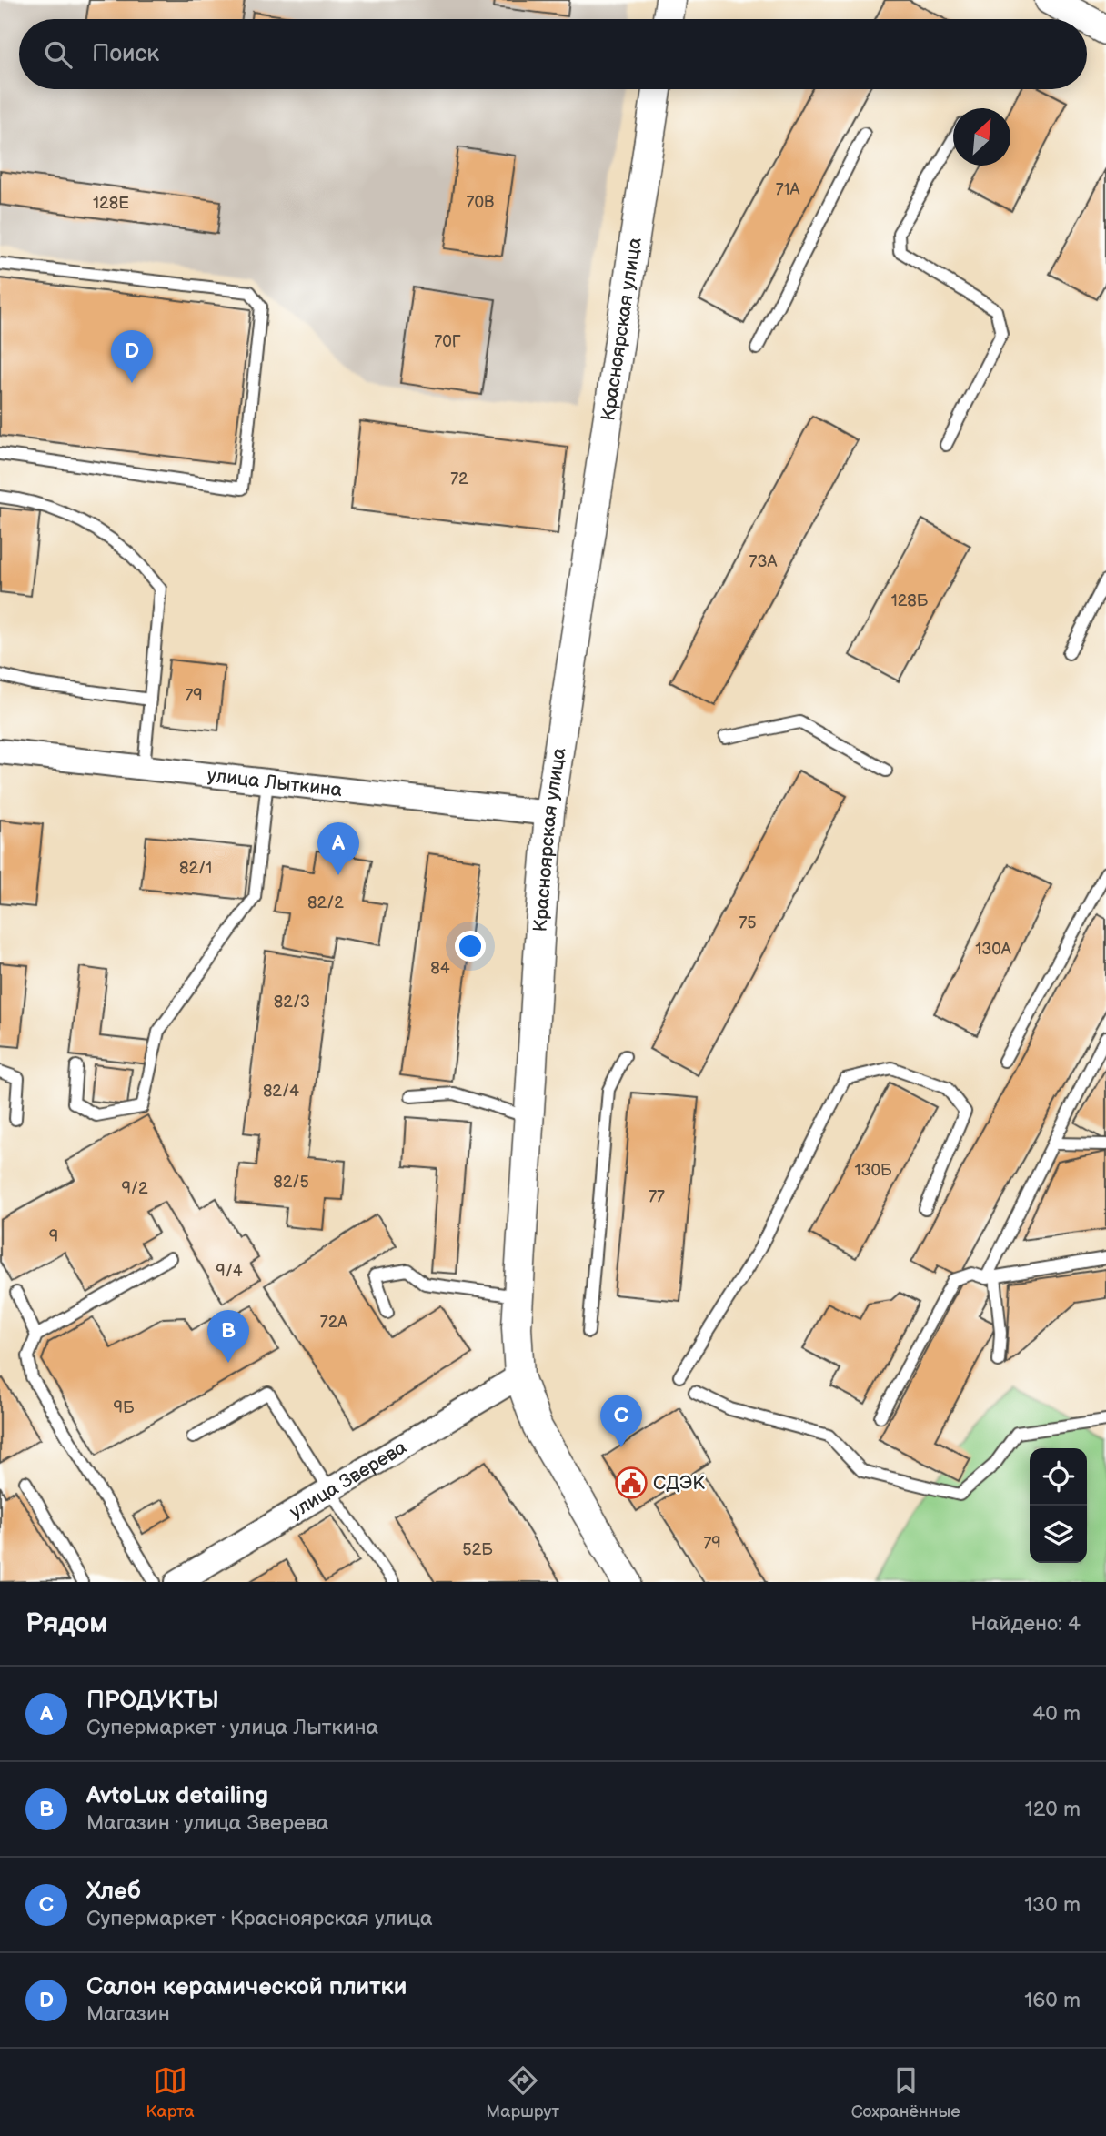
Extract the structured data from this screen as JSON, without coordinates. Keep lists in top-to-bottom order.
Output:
{
  "streets": {
    "street": ["Красноярская улица", "улица Лыткина", "улица Зверева"]
  },
  "crossings": [
    ["Красноярская улица", "улица Лыткина"],
    ["Красноярская улица", "улица Зверева"]
  ],
  "places": {
    "public building": ["СДЭК"]
  },
  "house_numbers": [
    "71А",
    "70В",
    "128Е",
    "70Г",
    "72",
    "73А",
    "128Б",
    "79",
    "82/1",
    "82/2",
    "75",
    "130А",
    "84",
    "82/3",
    "82/4",
    "130Б",
    "82/5",
    "9/2",
    "77",
    "9",
    "9/4",
    "72А",
    "9Б",
    "79",
    "52Б"
  ],
  "north": "top right",
  "page": {
    "search": "Поиск",
    "pins": [
      "D",
      "A",
      "B",
      "C"
    ],
    "heading": ["Рядом", "Найдено: 4"],
    "list": [
      {
        "mark": "A",
        "name": "ПРОДУКТЫ",
        "note": "Супермаркет · улица Лыткина",
        "value": "40 m"
      },
      {
        "mark": "B",
        "name": "AvtoLux detailing",
        "note": "Магазин · улица Зверева",
        "value": "120 m"
      },
      {
        "mark": "C",
        "name": "Хлеб",
        "note": "Супермаркет · Красноярская улица",
        "value": "130 m"
      },
      {
        "mark": "D",
        "name": "Салон керамической плитки",
        "note": "Магазин",
        "value": "160 m"
      }
    ],
    "nav": ["Карта", "Маршрут", "Сохранённые"]
  }
}
